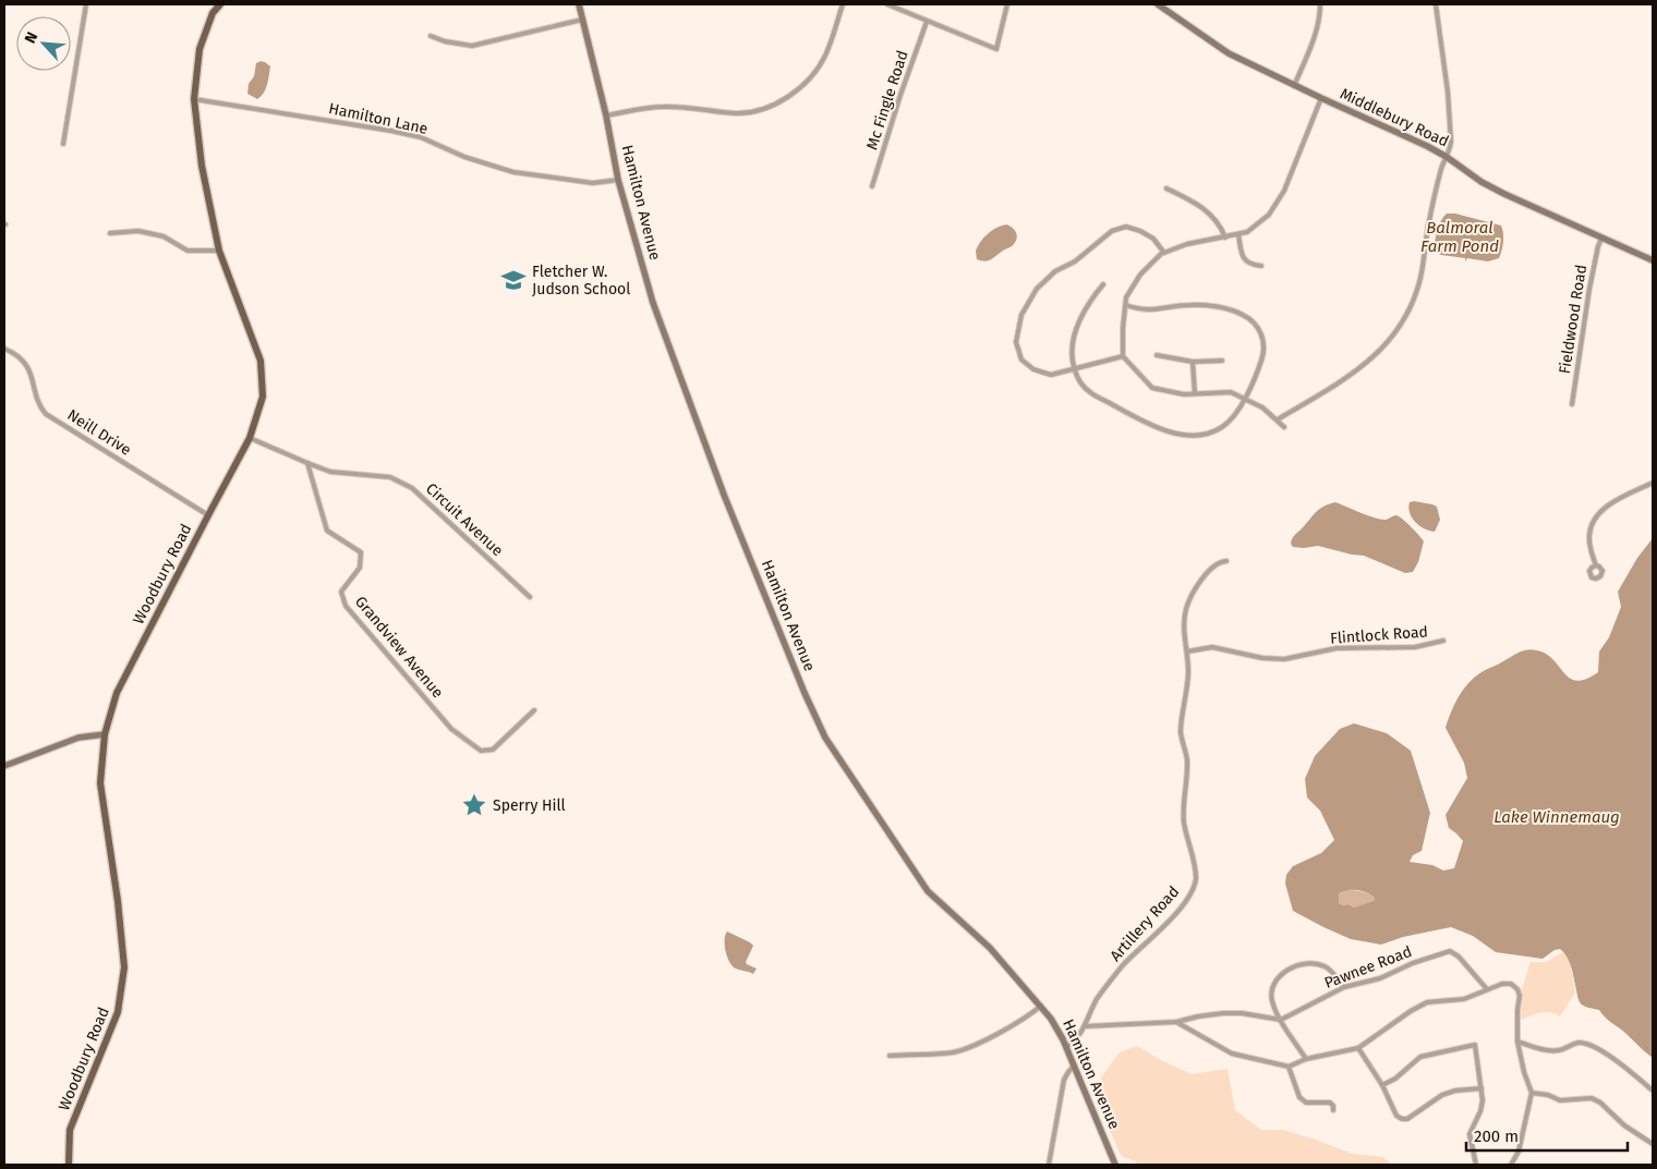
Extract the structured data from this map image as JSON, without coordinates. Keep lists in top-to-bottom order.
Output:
{
  "streets": {
    "main road": ["Woodbury Road"],
    "street": [
      "Mc Fingle Road",
      "Middlebury Road",
      "Hamilton Lane",
      "Hamilton Avenue",
      "Fieldwood Road",
      "Neill Drive",
      "Circuit Avenue",
      "Flintlock Road",
      "Grandview Avenue",
      "Artillery Road",
      "Pawnee Road"
    ]
  },
  "crossings": [
    ["Middlebury Road", "Fieldwood Road"],
    ["Hamilton Lane", "Hamilton Avenue"],
    ["Hamilton Lane", "Woodbury Road"],
    ["Hamilton Avenue", "Artillery Road"],
    ["Neill Drive", "Woodbury Road"],
    ["Circuit Avenue", "Woodbury Road"],
    ["Circuit Avenue", "Grandview Avenue"],
    ["Flintlock Road", "Artillery Road"]
  ],
  "water": ["Balmoral Farm Pond", "Lake Winnemaug"],
  "places": {
    "school or university": ["Fletcher W. Judson School"],
    "place": ["Sperry Hill"]
  },
  "scale_bar": "200 m",
  "north": "top left"
}
